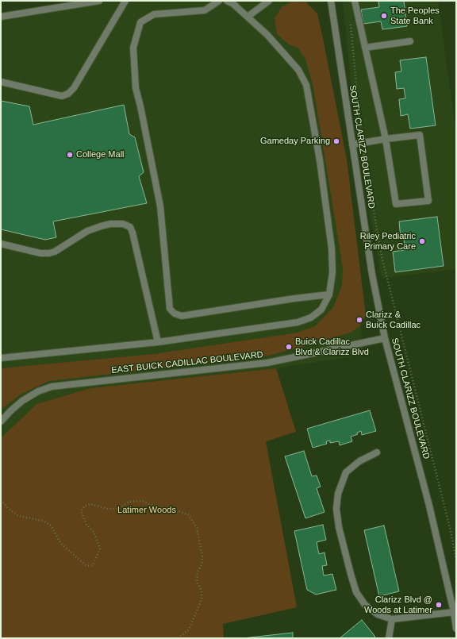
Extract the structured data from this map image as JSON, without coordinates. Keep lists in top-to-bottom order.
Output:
{
  "streets": {
    "street": ["SOUTH CLARIZZ BOULEVARD", "EAST BUICK CADILLAC BOULEVARD"]
  },
  "crossings": [
    ["SOUTH CLARIZZ BOULEVARD", "EAST BUICK CADILLAC BOULEVARD"]
  ],
  "parks": ["Latimer Woods"],
  "places": [
    "The Peoples State Bank",
    "Gameday Parking",
    "College Mall",
    "Riley Pediatric Primary Care",
    "Clarizz & Buick Cadillac",
    "Buick Cadillac Blvd & Clarizz Blvd",
    "Clarizz Blvd @ Woods at Latimer"
  ]
}
